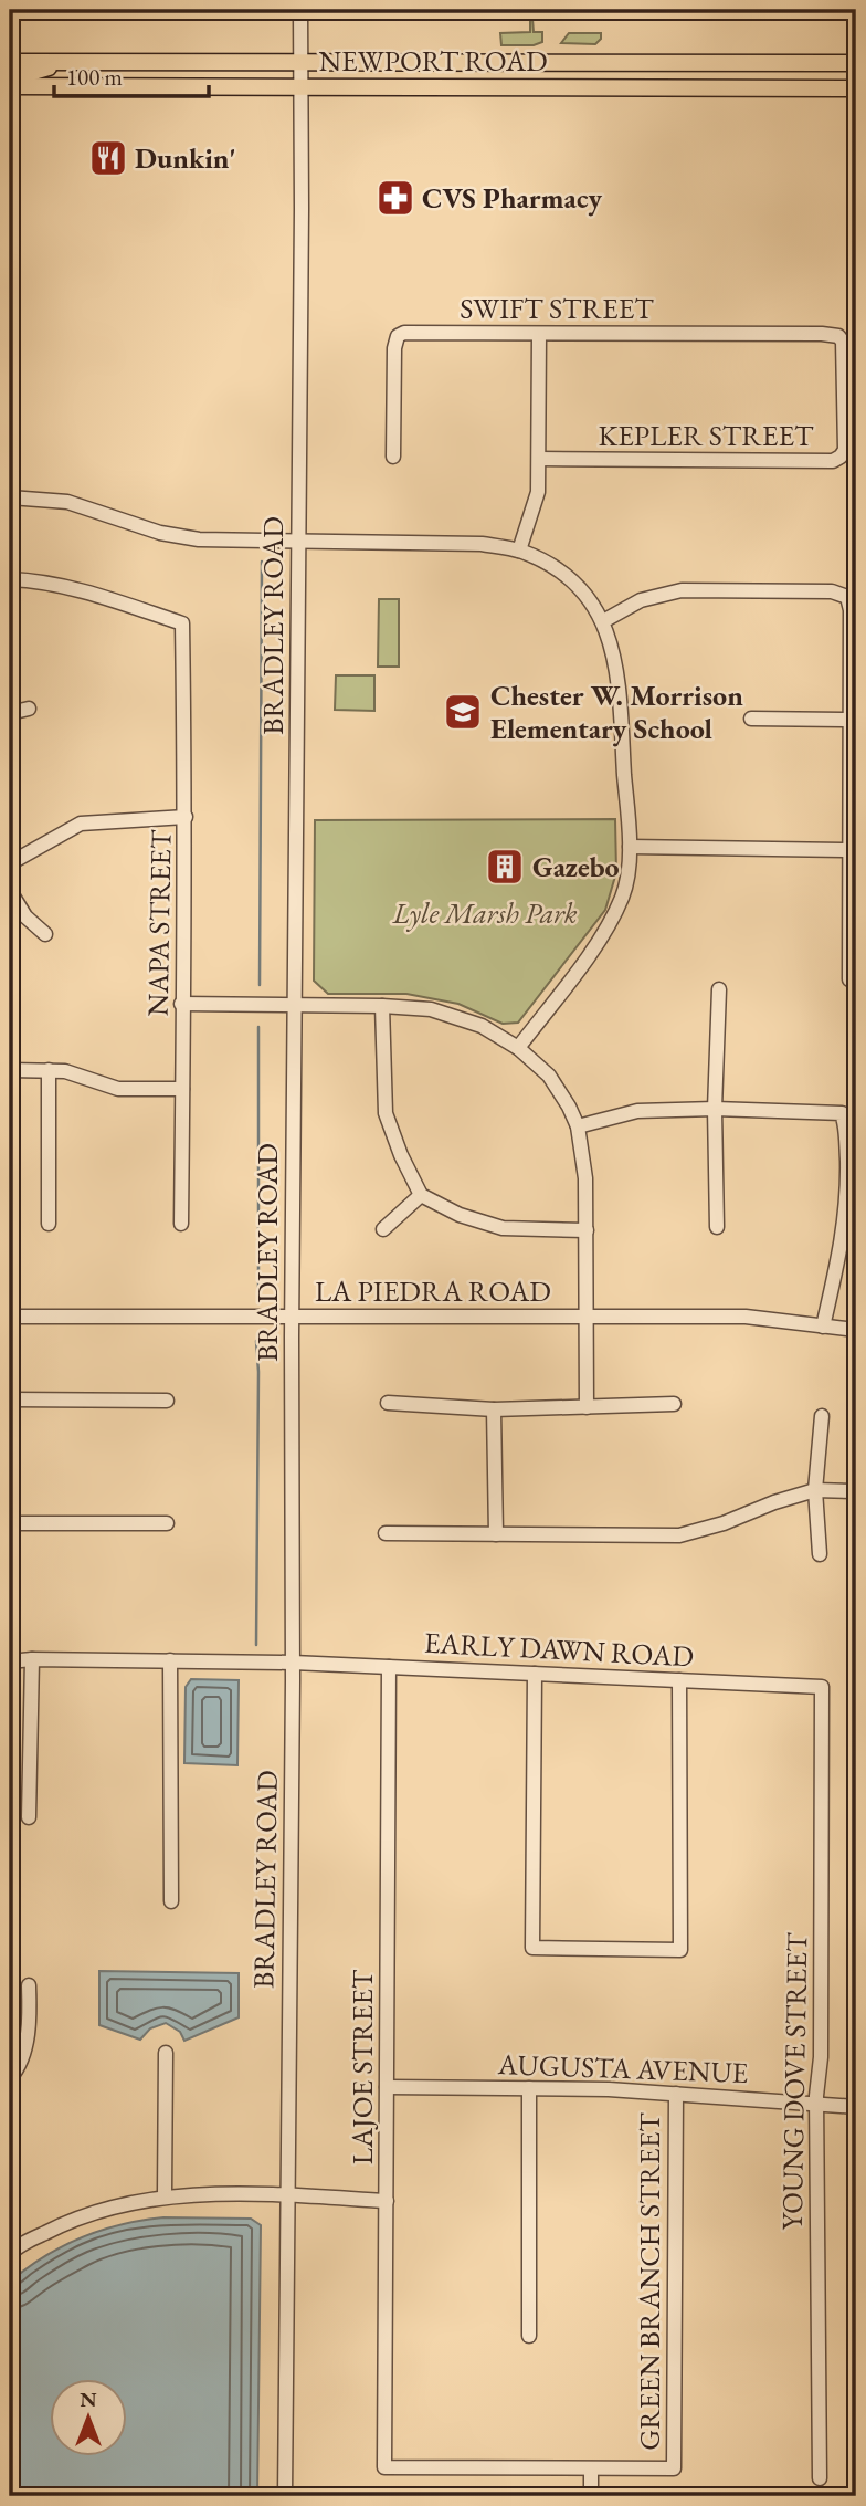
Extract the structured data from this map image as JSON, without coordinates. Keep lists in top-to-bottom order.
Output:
{
  "streets": {
    "main road": ["NEWPORT ROAD"],
    "street": [
      "SWIFT STREET",
      "KEPLER STREET",
      "BRADLEY ROAD",
      "NAPA STREET",
      "LA PIEDRA ROAD",
      "EARLY DAWN ROAD",
      "LAJOE STREET",
      "AUGUSTA AVENUE",
      "YOUNG DOVE STREET",
      "GREEN BRANCH STREET"
    ]
  },
  "crossings": [
    ["NEWPORT ROAD", "BRADLEY ROAD"],
    ["SWIFT STREET", "KEPLER STREET"],
    ["BRADLEY ROAD", "LA PIEDRA ROAD"],
    ["BRADLEY ROAD", "EARLY DAWN ROAD"],
    ["EARLY DAWN ROAD", "LAJOE STREET"],
    ["EARLY DAWN ROAD", "YOUNG DOVE STREET"],
    ["LAJOE STREET", "AUGUSTA AVENUE"],
    ["LAJOE STREET", "GREEN BRANCH STREET"],
    ["AUGUSTA AVENUE", "YOUNG DOVE STREET"],
    ["AUGUSTA AVENUE", "GREEN BRANCH STREET"]
  ],
  "parks": ["Lyle Marsh Park"],
  "places": {
    "restaurant": ["Dunkin'"],
    "pharmacy": ["CVS Pharmacy"],
    "school or university": ["Chester W. Morrison Elementary School"],
    "building": ["Gazebo"]
  },
  "scale_bar": "100 m",
  "north": "top"
}
